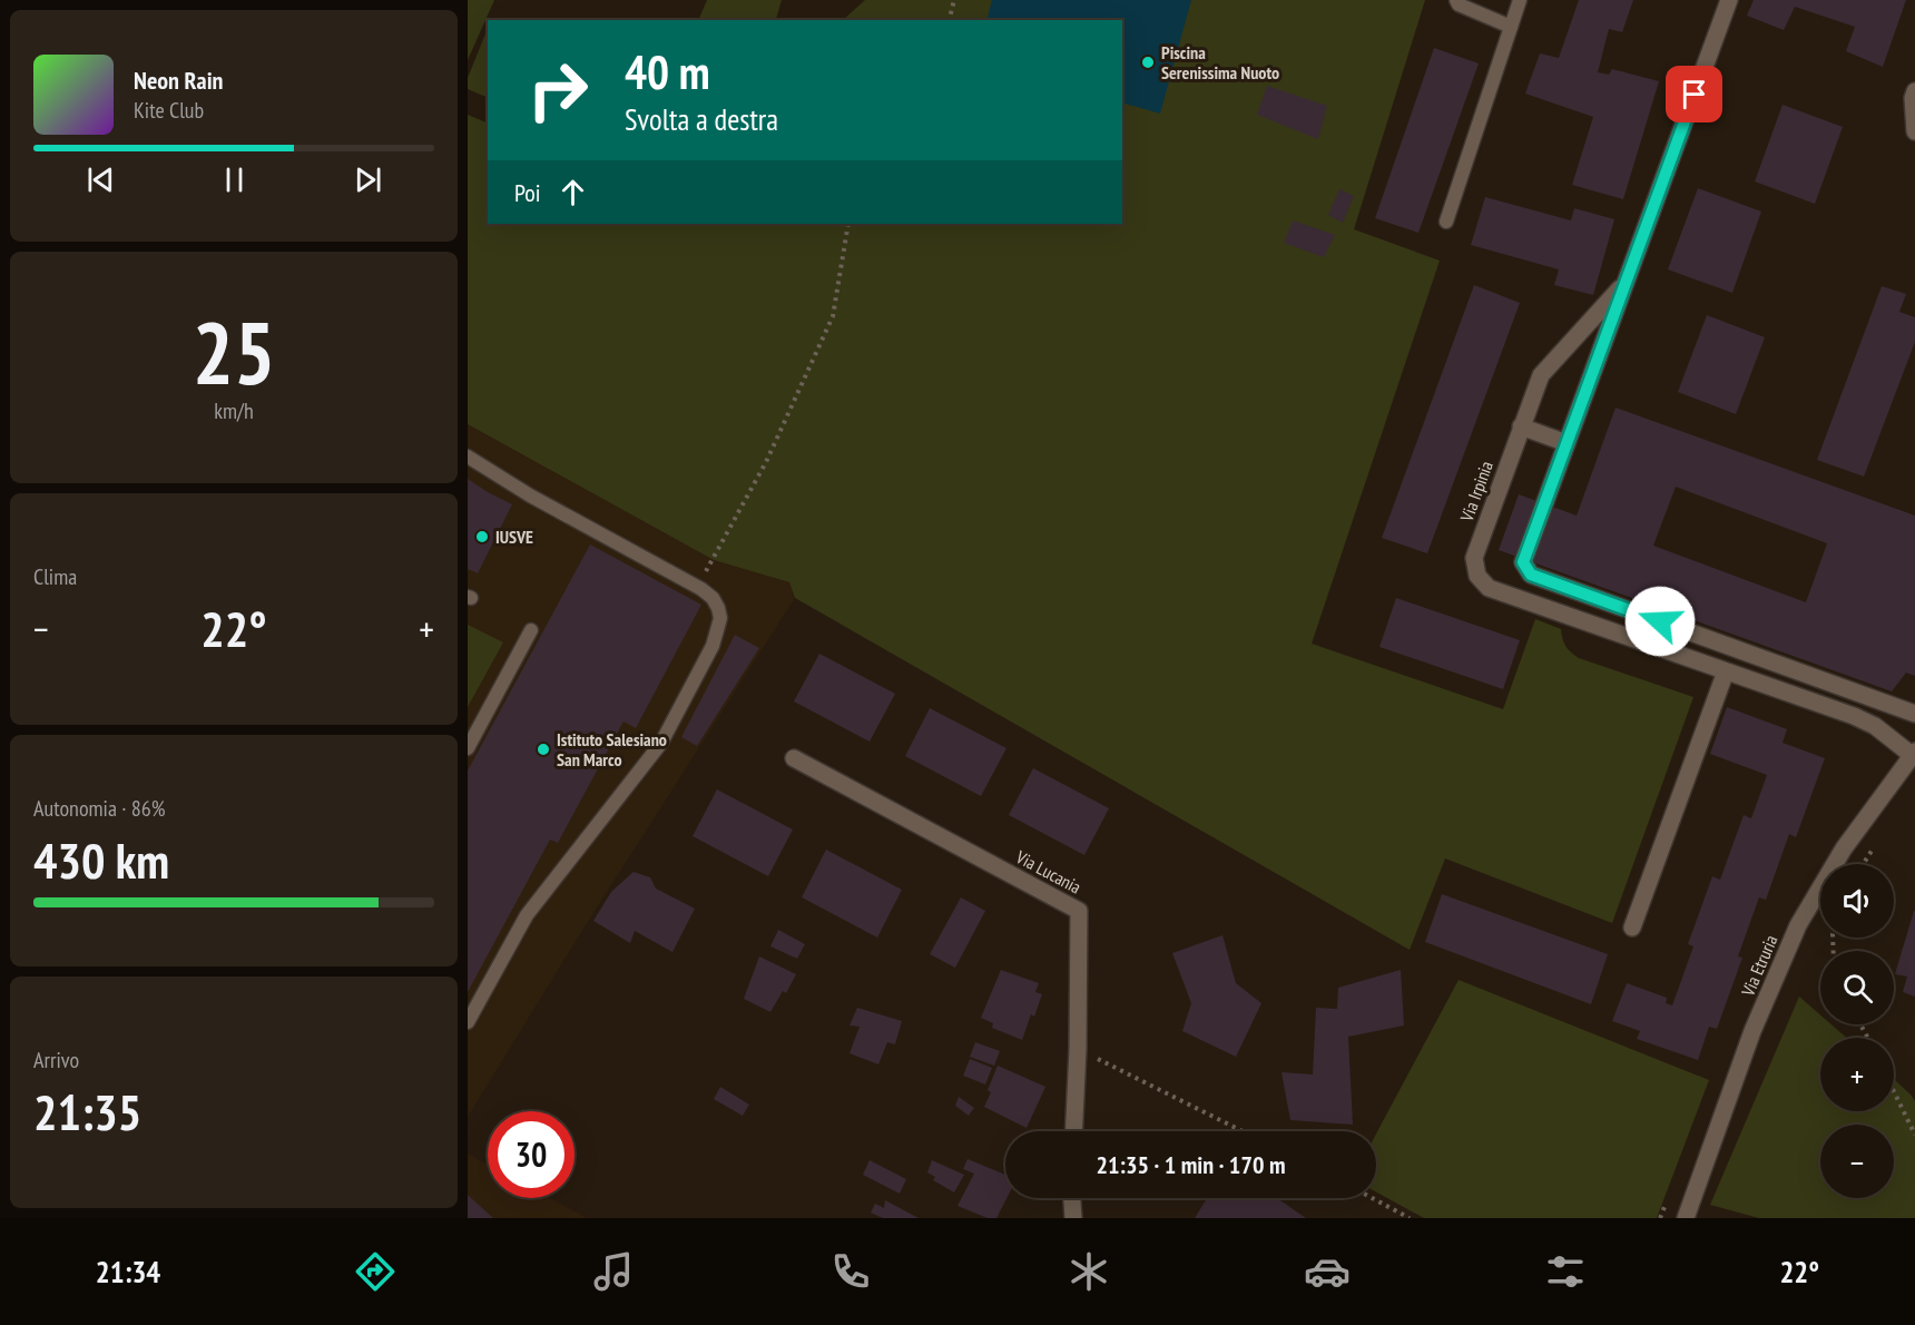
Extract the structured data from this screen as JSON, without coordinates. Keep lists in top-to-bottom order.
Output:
{
  "streets": {
    "street": ["Via Irpinia", "Via Lucania", "Via Etruria"]
  },
  "crossings": [
    ["Via Irpinia", "Via Etruria"]
  ],
  "places": ["Piscina Serenissima Nuoto", "IUSVE", "Istituto Salesiano San Marco"],
  "page": {
    "turn": ["40 m", "Svolta a destra"],
    "song": ["Neon Rain", "Kite Club"],
    "then": "Poi",
    "tile": [
      ["25", "km/h"],
      "Clima",
      ["Autonomia · 86%", "430 km"],
      ["Arrivo", "21:35"]
    ],
    "heat": ["−", "22°", "+"],
    "map_buttons": ["+", "−"],
    "limit": "30",
    "trip": "21:35 · 1 min · 170 m",
    "tabs": ["21:34", "22°"]
  }
}
